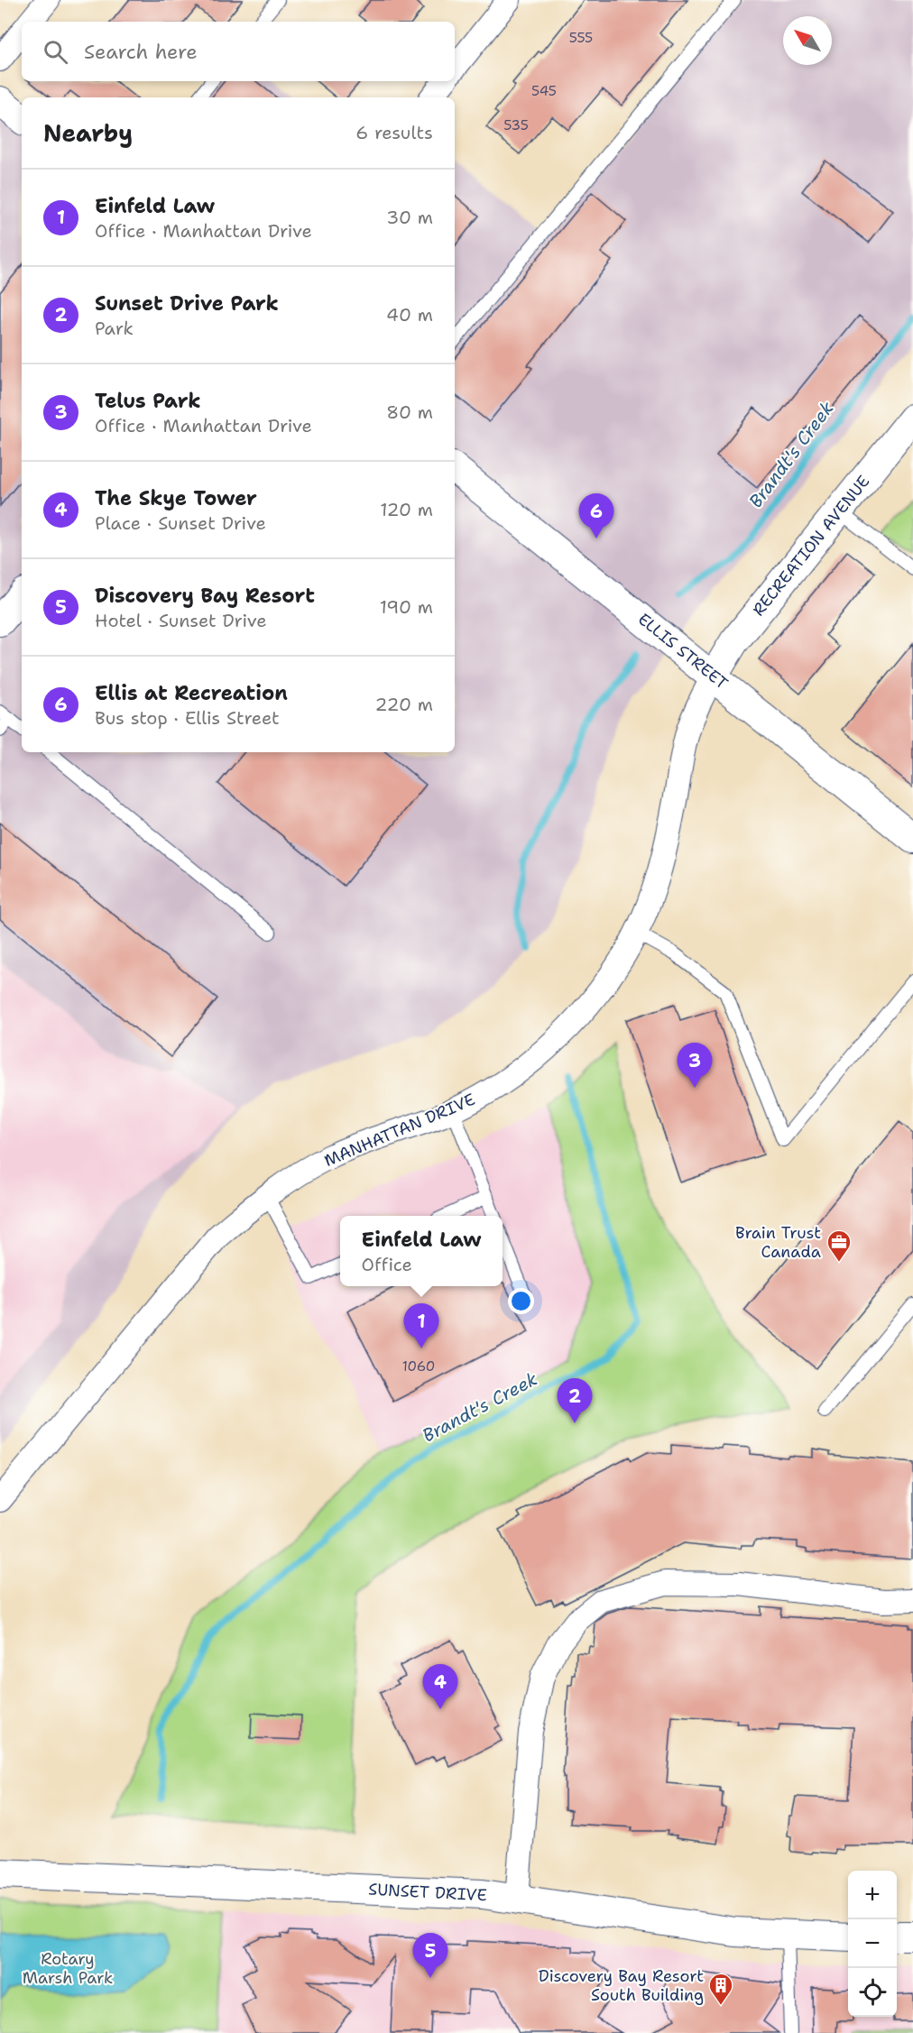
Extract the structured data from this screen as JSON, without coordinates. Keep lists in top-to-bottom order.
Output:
{
  "streets": {
    "street": [
      "RECREATION AVENUE",
      "ELLIS STREET",
      "MANHATTAN DRIVE",
      "SUNSET DRIVE"
    ]
  },
  "crossings": [
    ["RECREATION AVENUE", "ELLIS STREET"],
    ["RECREATION AVENUE", "MANHATTAN DRIVE"],
    ["ELLIS STREET", "MANHATTAN DRIVE"]
  ],
  "water": ["Brandt's Creek"],
  "parks": ["Rotary Marsh Park"],
  "places": {
    "office": ["Brain Trust Canada"],
    "building": ["Discovery Bay Resort South Building"]
  },
  "house_numbers": [
    "555",
    "545",
    "535",
    "1060"
  ],
  "north": "top left",
  "page": {
    "search": "Search here",
    "heading": ["Nearby", "6 results"],
    "list": [
      {
        "mark": "1",
        "name": "Einfeld Law",
        "note": "Office · Manhattan Drive",
        "value": "30 m"
      },
      {
        "mark": "2",
        "name": "Sunset Drive Park",
        "note": "Park",
        "value": "40 m"
      },
      {
        "mark": "3",
        "name": "Telus Park",
        "note": "Office · Manhattan Drive",
        "value": "80 m"
      },
      {
        "mark": "4",
        "name": "The Skye Tower",
        "note": "Place · Sunset Drive",
        "value": "120 m"
      },
      {
        "mark": "5",
        "name": "Discovery Bay Resort",
        "note": "Hotel · Sunset Drive",
        "value": "190 m"
      },
      {
        "mark": "6",
        "name": "Ellis at Recreation",
        "note": "Bus stop · Ellis Street",
        "value": "220 m"
      }
    ],
    "pins": [
      "6",
      "3",
      "1",
      "2",
      "4",
      "5"
    ],
    "popup": ["Einfeld Law", "Office"],
    "map_buttons": ["+", "−"]
  }
}
